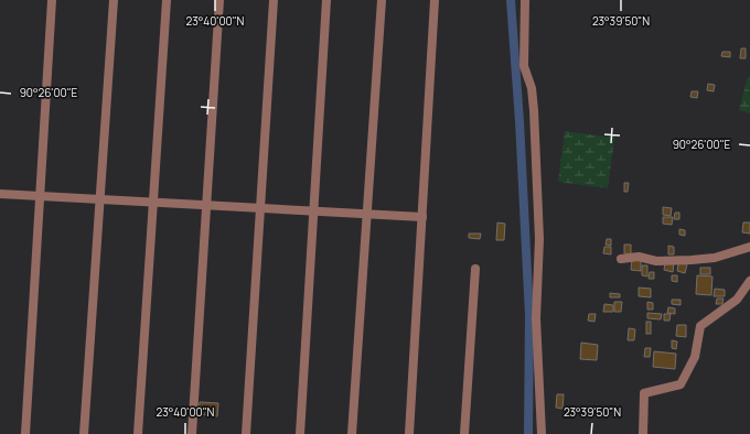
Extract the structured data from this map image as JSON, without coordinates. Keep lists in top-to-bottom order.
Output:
{
  "coordinates": ["23°40'00\"N", "23°39'50\"N", "90°26'00\"E"]
}
